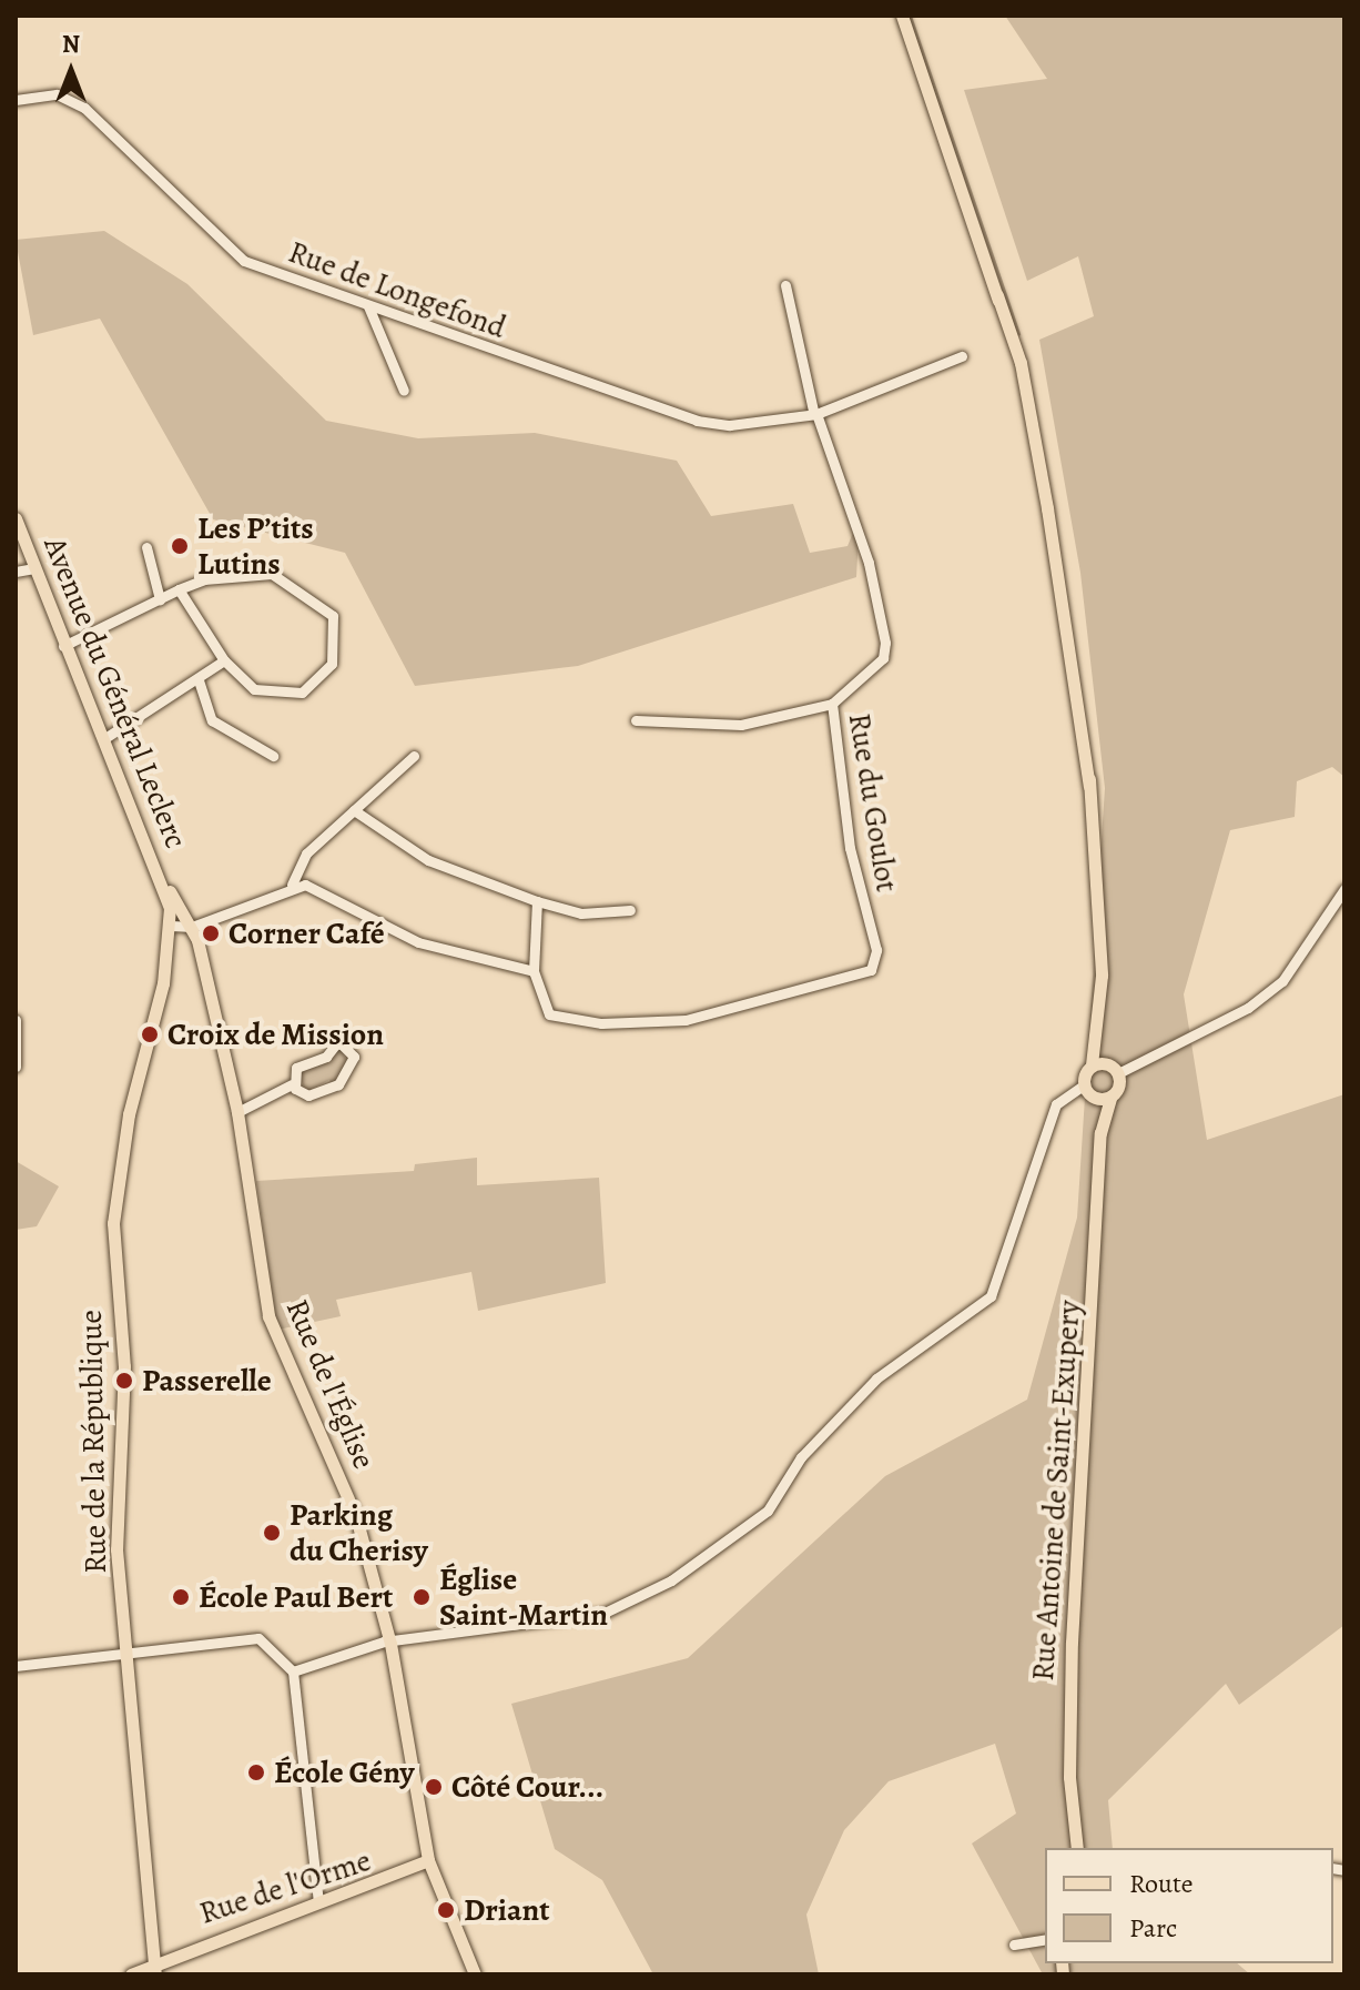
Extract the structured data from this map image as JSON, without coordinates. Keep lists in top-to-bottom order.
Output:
{
  "streets": {
    "main road": [
      "Avenue du Général Leclerc",
      "Rue de l'Église",
      "Rue de la République",
      "Rue Antoine de Saint-Exupery",
      "Rue de l'Orme"
    ],
    "street": ["Rue de Longefond", "Rue du Goulot"]
  },
  "crossings": [
    ["Rue de Longefond", "Rue du Goulot"],
    ["Avenue du Général Leclerc", "Rue de l'Église"],
    ["Avenue du Général Leclerc", "Rue de la République"],
    ["Rue de l'Église", "Rue de l'Orme"],
    ["Rue de la République", "Rue de l'Orme"]
  ],
  "places": [
    "Les P’tits Lutins",
    "Corner Café",
    "Croix de Mission",
    "Passerelle",
    "Parking du Cherisy",
    "École Paul Bert",
    "Église Saint-Martin",
    "École Gény",
    "Côté Cour...",
    "Driant"
  ],
  "legend": ["Route", "Parc"],
  "north": "top"
}
